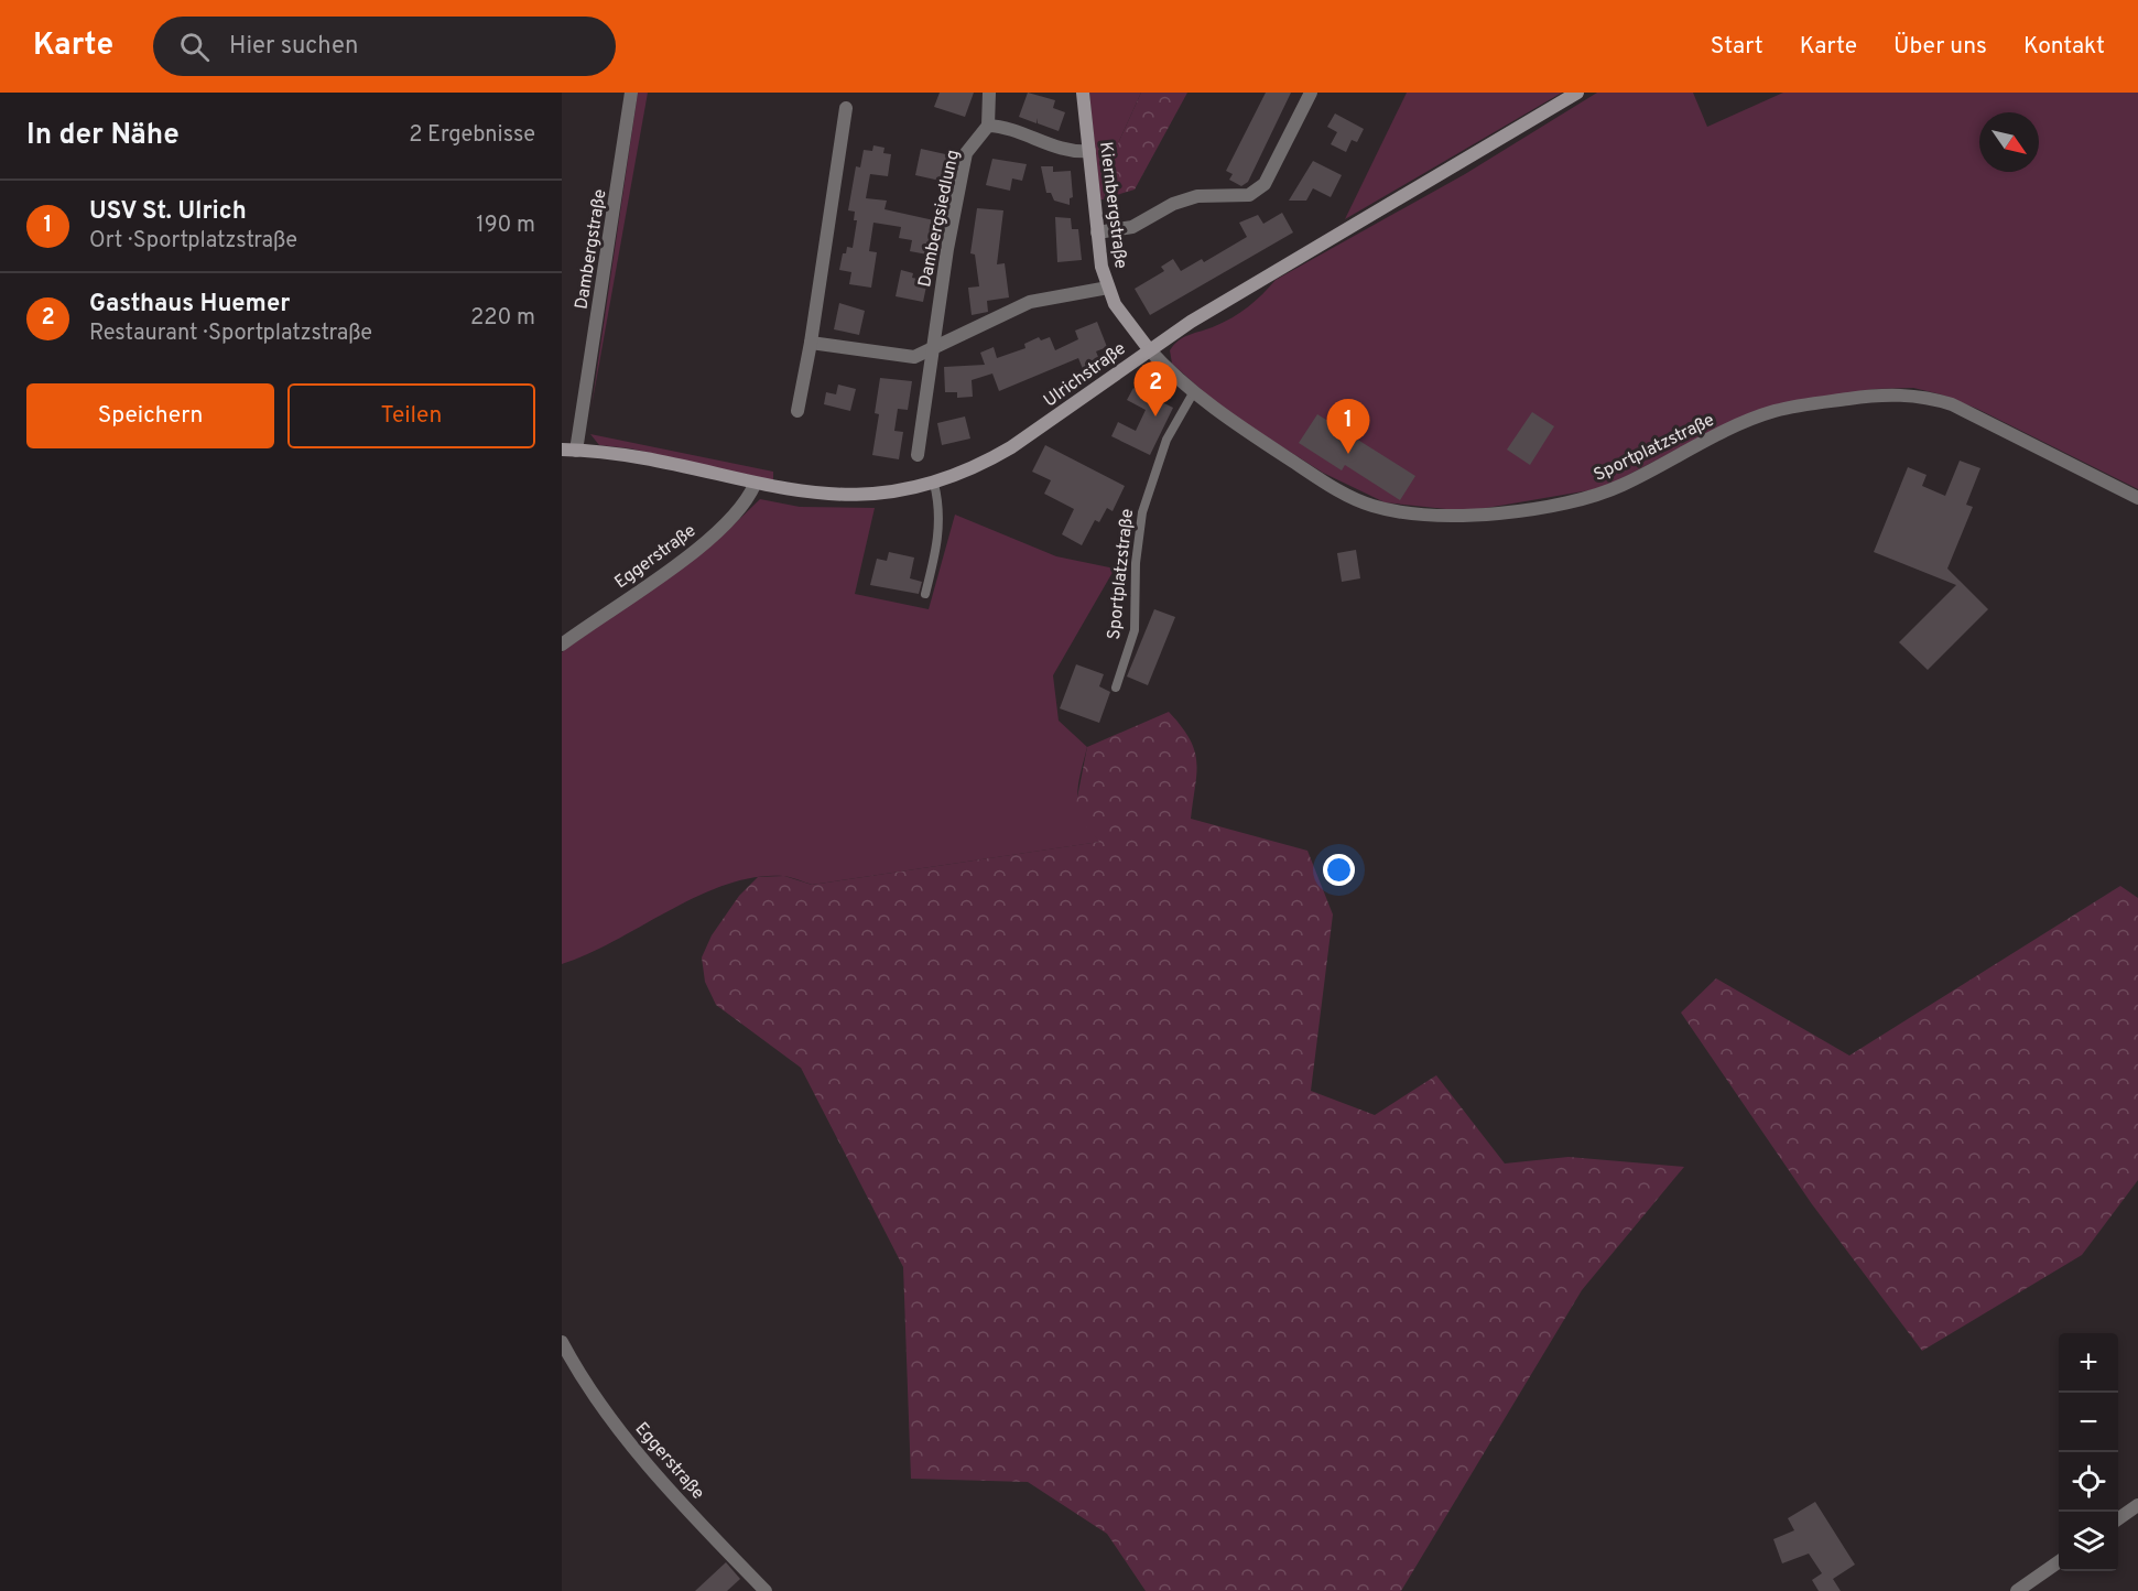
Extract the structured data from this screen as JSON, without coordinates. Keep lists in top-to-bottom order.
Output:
{
  "streets": {
    "street": [
      "Kiernbergstraße",
      "Dambergsiedlung",
      "Dambergstraße",
      "Ulrichstraße",
      "Sportplatzstraße",
      "Eggerstraße"
    ]
  },
  "crossings": [
    ["Kiernbergstraße", "Ulrichstraße"],
    ["Kiernbergstraße", "Sportplatzstraße"],
    ["Dambergstraße", "Ulrichstraße"],
    ["Ulrichstraße", "Sportplatzstraße"],
    ["Ulrichstraße", "Eggerstraße"]
  ],
  "north": "bottom right",
  "page": {
    "header": "Karte",
    "search": "Hier suchen",
    "nav": [
      "Start",
      "Karte",
      "Über uns",
      "Kontakt"
    ],
    "heading": ["In der Nähe", "2 Ergebnisse"],
    "list": [
      {
        "mark": "1",
        "name": "USV St. Ulrich",
        "note": "Ort · Sportplatzstraße",
        "value": "190 m"
      },
      {
        "mark": "2",
        "name": "Gasthaus Huemer",
        "note": "Restaurant · Sportplatzstraße",
        "value": "220 m"
      }
    ],
    "pins": ["2", "1"],
    "buttons": ["Speichern", "Teilen"],
    "map_buttons": ["+", "−"]
  }
}
